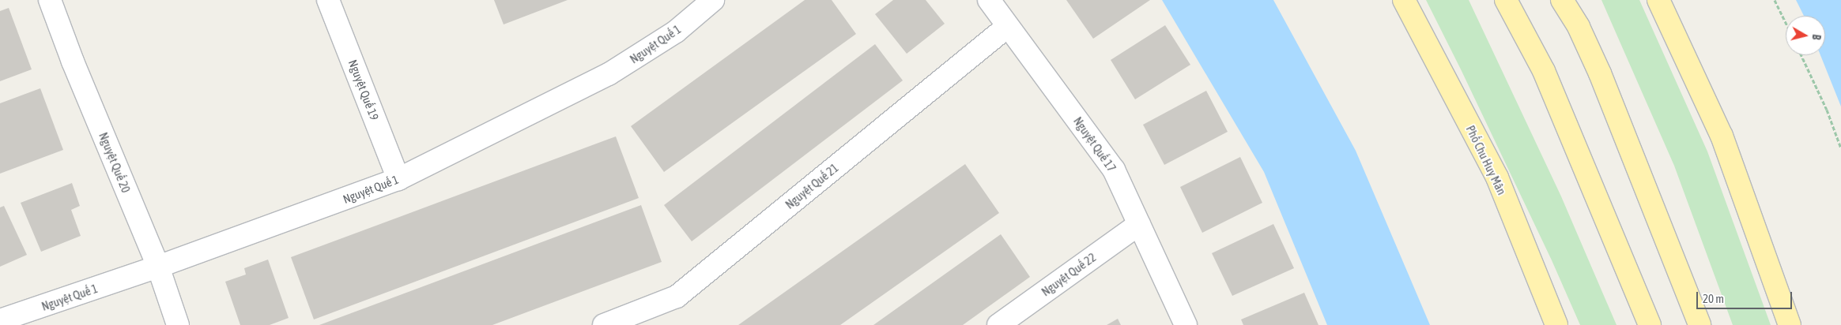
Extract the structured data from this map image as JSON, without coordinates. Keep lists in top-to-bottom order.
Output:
{
  "streets": {
    "main road": ["Phố Chu Huy Mân"],
    "street": [
      "Nguyệt Quế 1",
      "Nguyệt Quế 19",
      "Nguyệt Quế 17",
      "Nguyệt Quế 20",
      "Nguyệt Quế 21",
      "Nguyệt Quế 22"
    ]
  },
  "crossings": [
    ["Nguyệt Quế 1", "Nguyệt Quế 19"],
    ["Nguyệt Quế 1", "Nguyệt Quế 20"],
    ["Nguyệt Quế 17", "Nguyệt Quế 21"],
    ["Nguyệt Quế 17", "Nguyệt Quế 22"]
  ],
  "scale_bar": "20 m",
  "north": "right"
}
